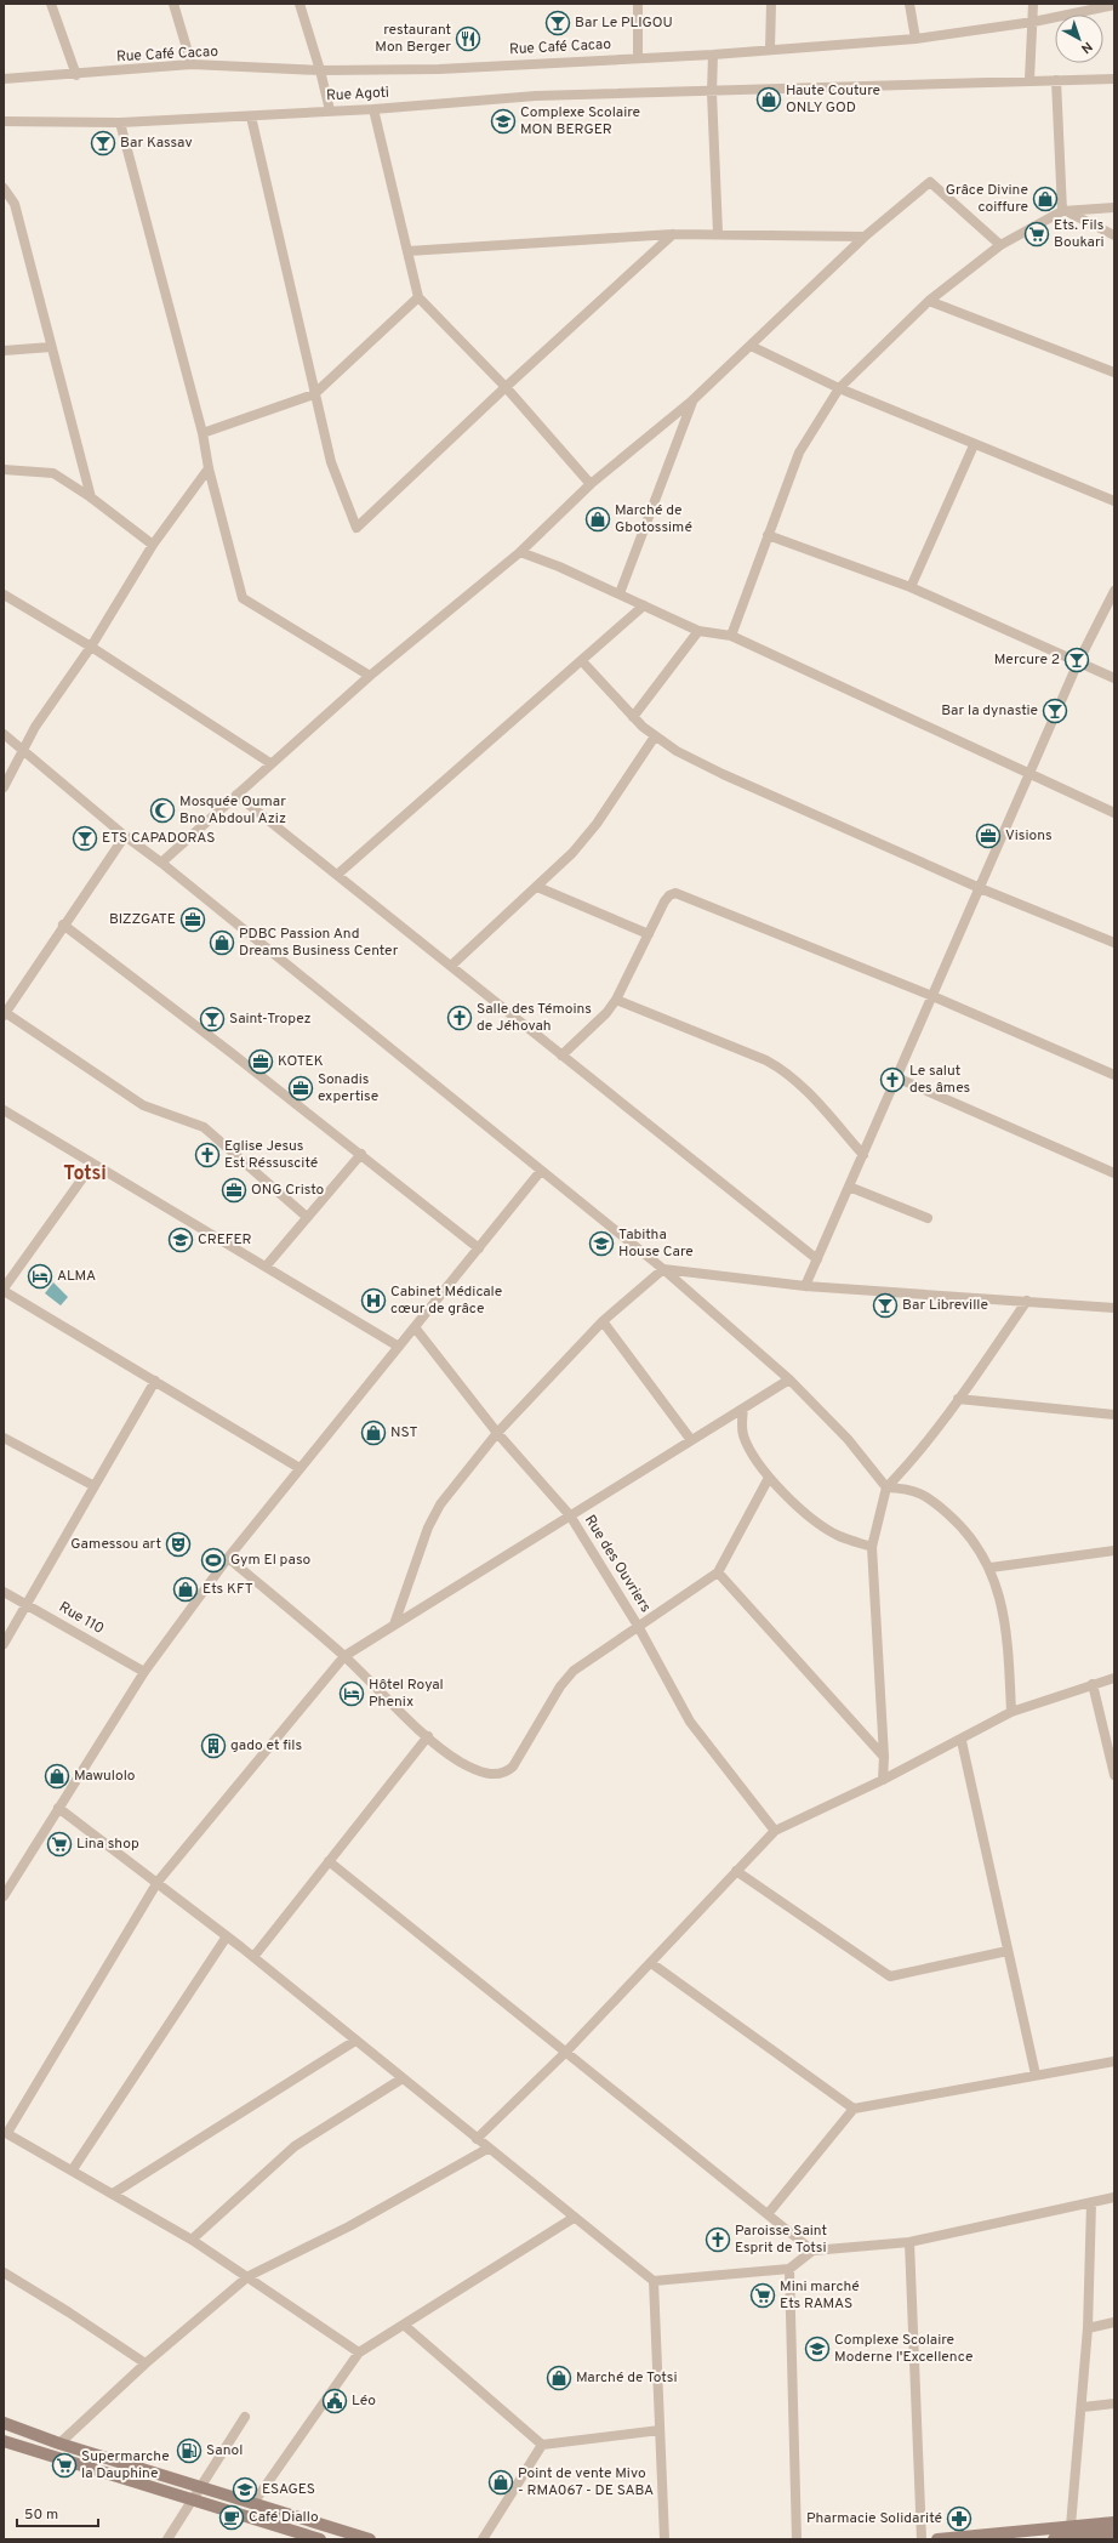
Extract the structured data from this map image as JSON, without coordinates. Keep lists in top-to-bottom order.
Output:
{
  "streets": {
    "street": [
      "Rue Café Cacao",
      "Rue Agoti",
      "Rue des Ouvriers",
      "Rue 110"
    ]
  },
  "districts": ["Totsi"],
  "places": {
    "bar": [
      "Bar Le PLIGOU",
      "Bar Kassav",
      "Mercure 2",
      "Bar la dynastie",
      "ETS CAPADORAS",
      "Saint-Tropez",
      "Bar Libreville"
    ],
    "restaurant": ["restaurant Mon Berger"],
    "shop": [
      "Haute Couture ONLY GOD",
      "Grâce Divine coiffure",
      "Marché de Gbotossimé",
      "PDBC Passion And Dreams Business Center",
      "NST",
      "Ets KFT",
      "Mawulolo",
      "Marché de Totsi",
      "Point de vente Mivo - RMA067 - DE SABA"
    ],
    "school or university": [
      "Complexe Scolaire MON BERGER",
      "CREFER",
      "Tabitha House Care",
      "Complexe Scolaire Moderne l'Excellence",
      "ESAGES"
    ],
    "supermarket": [
      "Ets. Fils Boukari",
      "Lina shop",
      "Mini marché Ets RAMAS",
      "Supermarche la Dauphine"
    ],
    "mosque": ["Mosquée Oumar Bno Abdoul Aziz"],
    "office": [
      "Visions",
      "BIZZGATE",
      "KOTEK",
      "Sonadis expertise",
      "ONG Cristo"
    ],
    "church": [
      "Salle des Témoins de Jéhovah",
      "Le salut des âmes",
      "Eglise Jesus Est Réssuscité",
      "Paroisse Saint Esprit de Totsi"
    ],
    "hotel": ["ALMA", "Hôtel Royal Phenix"],
    "hospital": ["Cabinet Médicale cœur de grâce"],
    "theatre": ["Gamessou art"],
    "sports": ["Gym El paso"],
    "building": ["gado et fils"],
    "public building": ["Léo"],
    "fuel station": ["Sanol"],
    "cafe": ["Café Diallo"],
    "pharmacy": ["Pharmacie Solidarité"]
  },
  "scale_bar": "50 m",
  "north": "bottom right"
}
